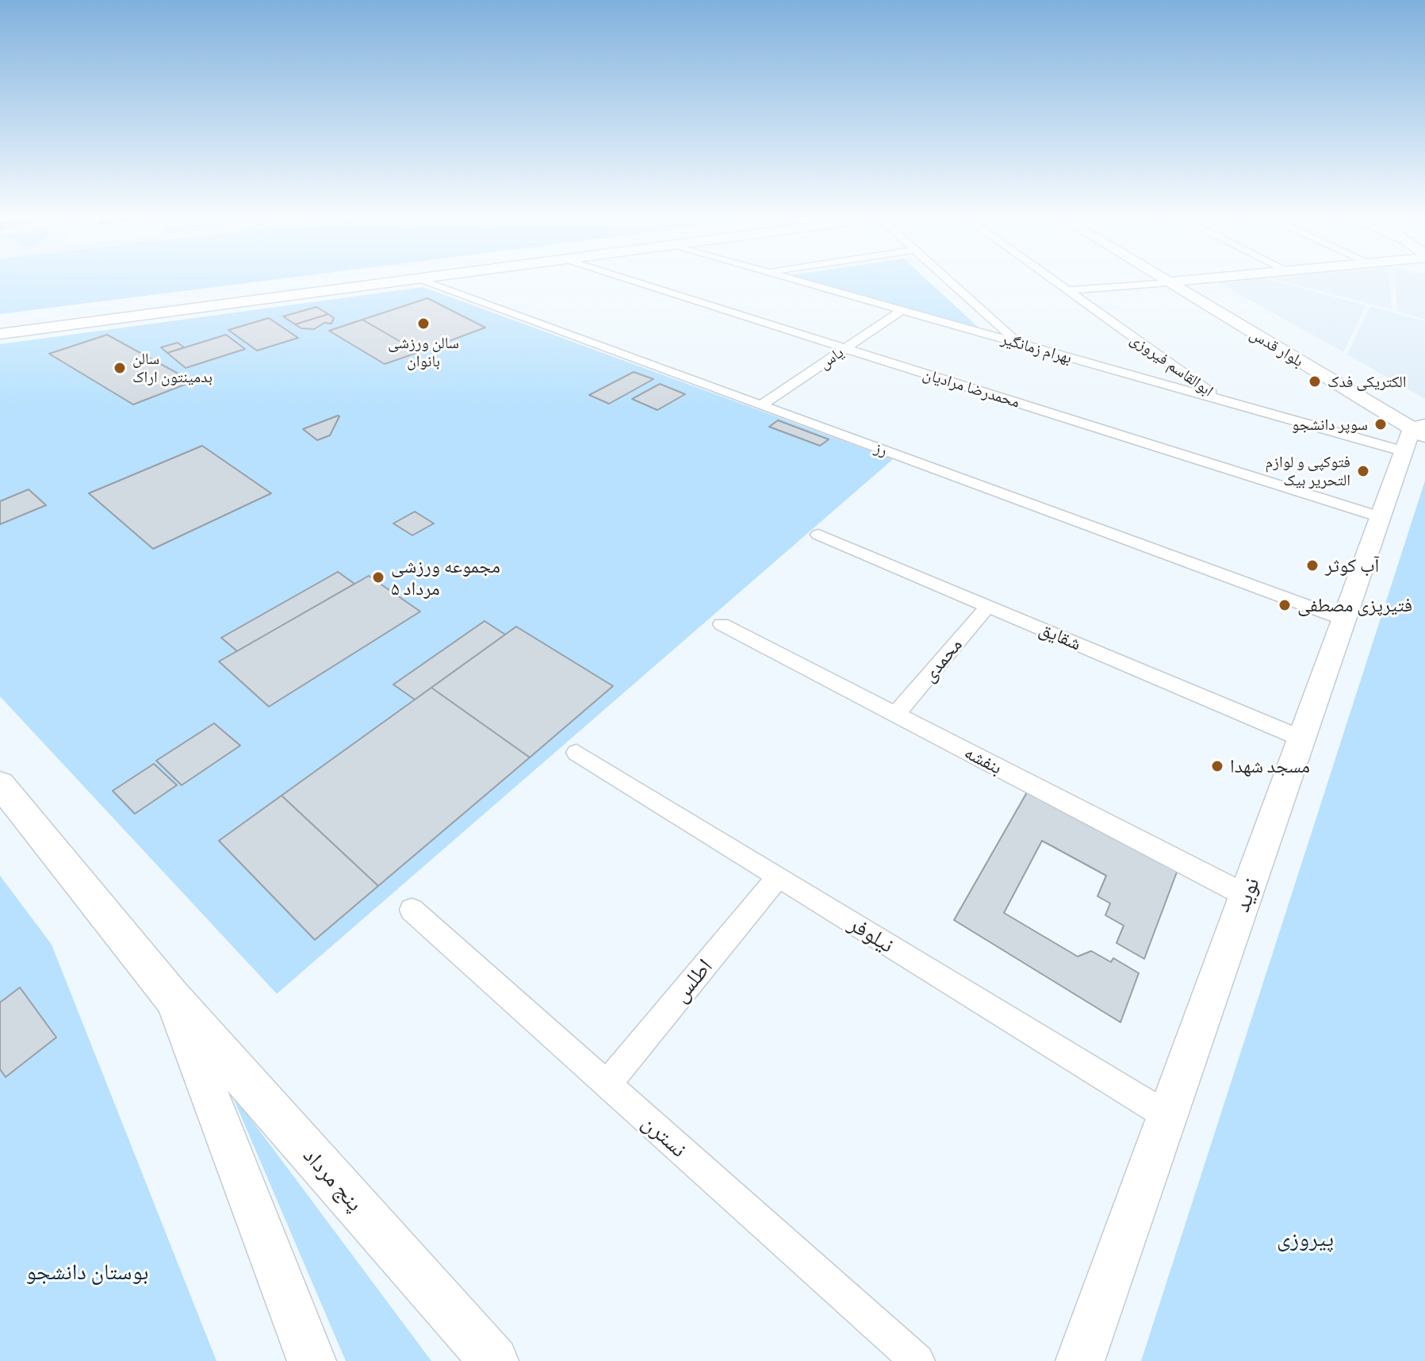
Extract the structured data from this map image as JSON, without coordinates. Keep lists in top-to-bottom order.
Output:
{
  "streets": {
    "main road": ["بلوار قدس", "نوید", "پنج مرداد"],
    "street": [
      "بهرام زمانگیر",
      "یاس",
      "ابوالقاسم فیروزی",
      "محمدرضا مرادیان",
      "رز",
      "شقایق",
      "محمدی",
      "بنفشه",
      "نیلوفر",
      "اطلس",
      "نسترن"
    ]
  },
  "crossings": [
    ["بلوار قدس", "بهرام زمانگیر"],
    ["بلوار قدس", "نوید"],
    ["بهرام زمانگیر", "یاس"],
    ["بهرام زمانگیر", "ابوالقاسم فیروزی"],
    ["بهرام زمانگیر", "نوید"],
    ["یاس", "محمدرضا مرادیان"],
    ["یاس", "رز"],
    ["محمدرضا مرادیان", "نوید"],
    ["رز", "نوید"],
    ["شقایق", "محمدی"],
    ["شقایق", "نوید"],
    ["محمدی", "بنفشه"],
    ["بنفشه", "نوید"],
    ["نوید", "نیلوفر"],
    ["نیلوفر", "اطلس"],
    ["اطلس", "نسترن"]
  ],
  "parks": ["پیروزی", "بوستان دانشجو"],
  "places": [
    "سالن ورزشی بانوان",
    "سالن بدمینتون اراک",
    "الکتریکی فدک",
    "سوپر دانشجو",
    "فتوکپی و لوازم التحریر بیک",
    "آب کوثر",
    "مجموعه ورزشی ۵ مرداد",
    "فتیرپزی مصطفی",
    "مسجد شهدا"
  ]
}
